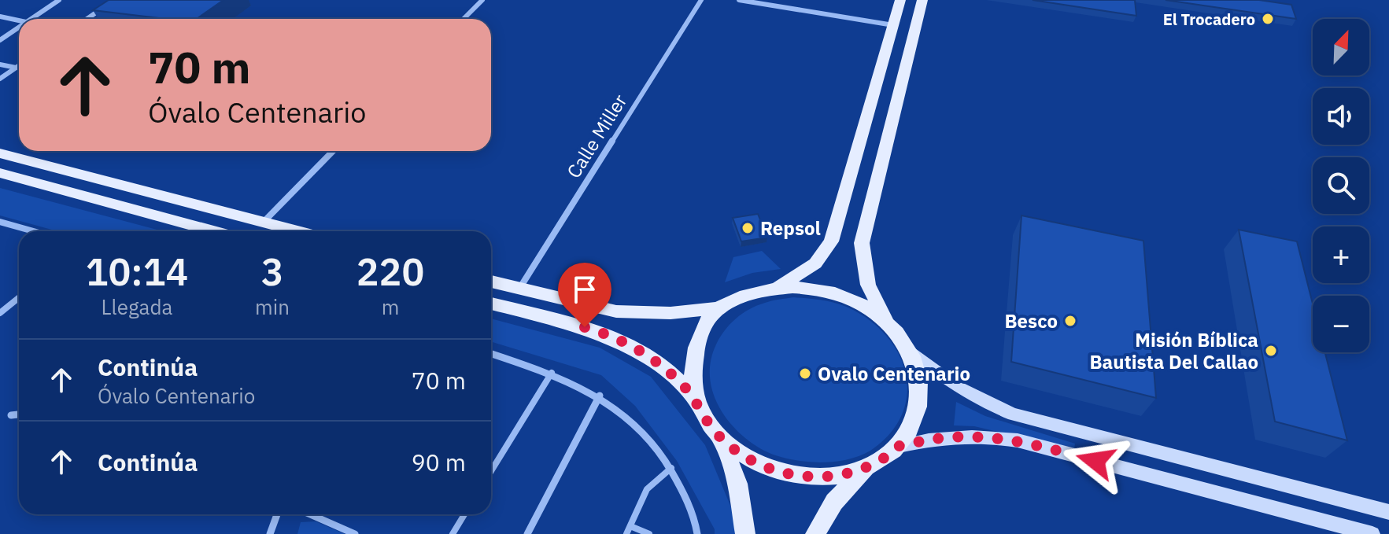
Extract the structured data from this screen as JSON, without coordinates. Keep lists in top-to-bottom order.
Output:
{
  "streets": {
    "street": ["Calle Miller"]
  },
  "places": [
    "El Trocadero",
    "Repsol",
    "Besco",
    "Misión Bíblica Bautista Del Callao",
    "Ovalo Centenario"
  ],
  "north": "top right",
  "page": {
    "map_buttons": ["+", "−"],
    "turn": ["70 m", "Óvalo Centenario"],
    "eta": [
      "10:14",
      "Llegada",
      "3",
      "min",
      "220",
      "m"
    ],
    "list": [
      {
        "name": "Continúa",
        "note": "Óvalo Centenario",
        "value": "70 m"
      },
      {
        "name": "Continúa",
        "value": "90 m"
      }
    ]
  }
}
